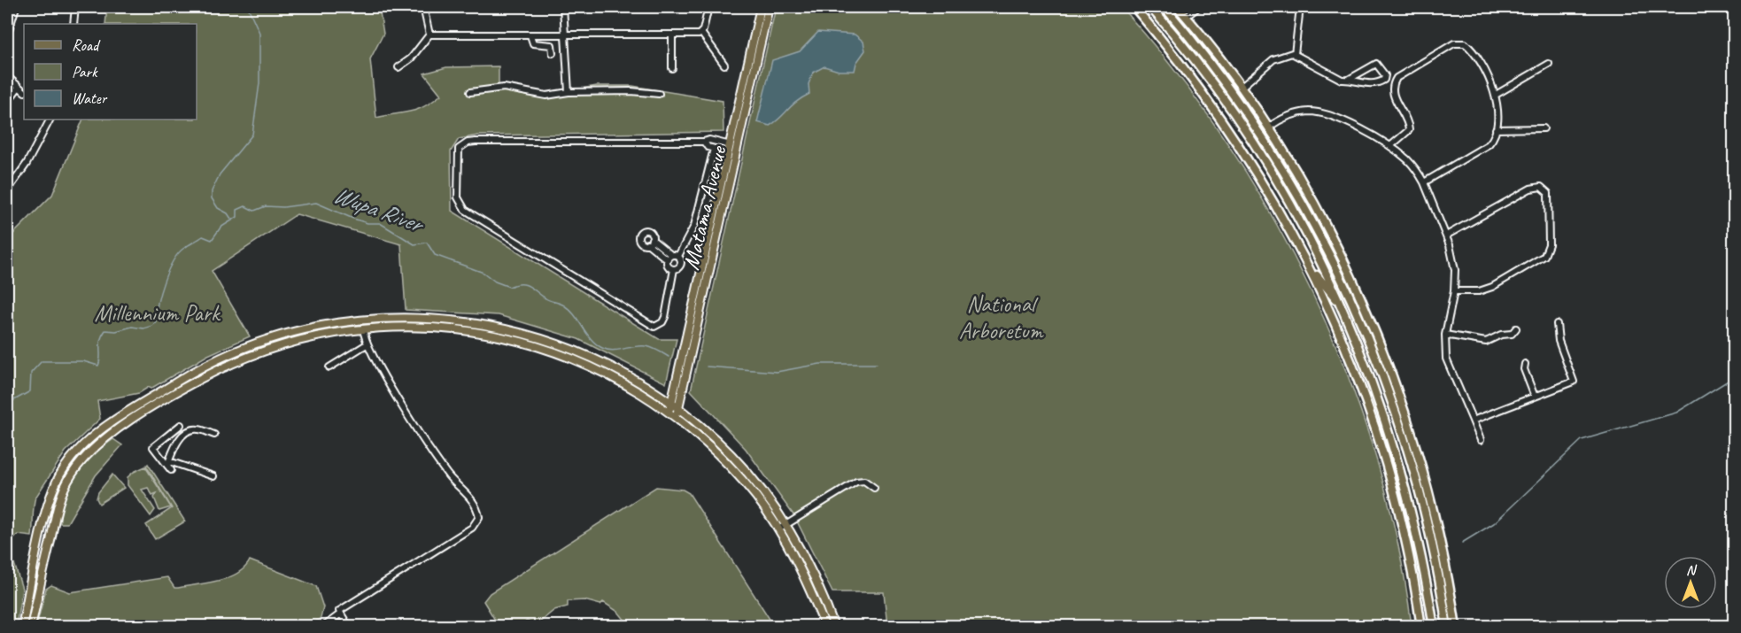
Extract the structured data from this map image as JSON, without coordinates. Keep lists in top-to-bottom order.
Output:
{
  "streets": {
    "main road": ["Matama Avenue"]
  },
  "water": ["Wupa River"],
  "parks": ["National Arboretum", "Millennium Park"],
  "legend": ["Road", "Park", "Water"],
  "north": "top"
}
